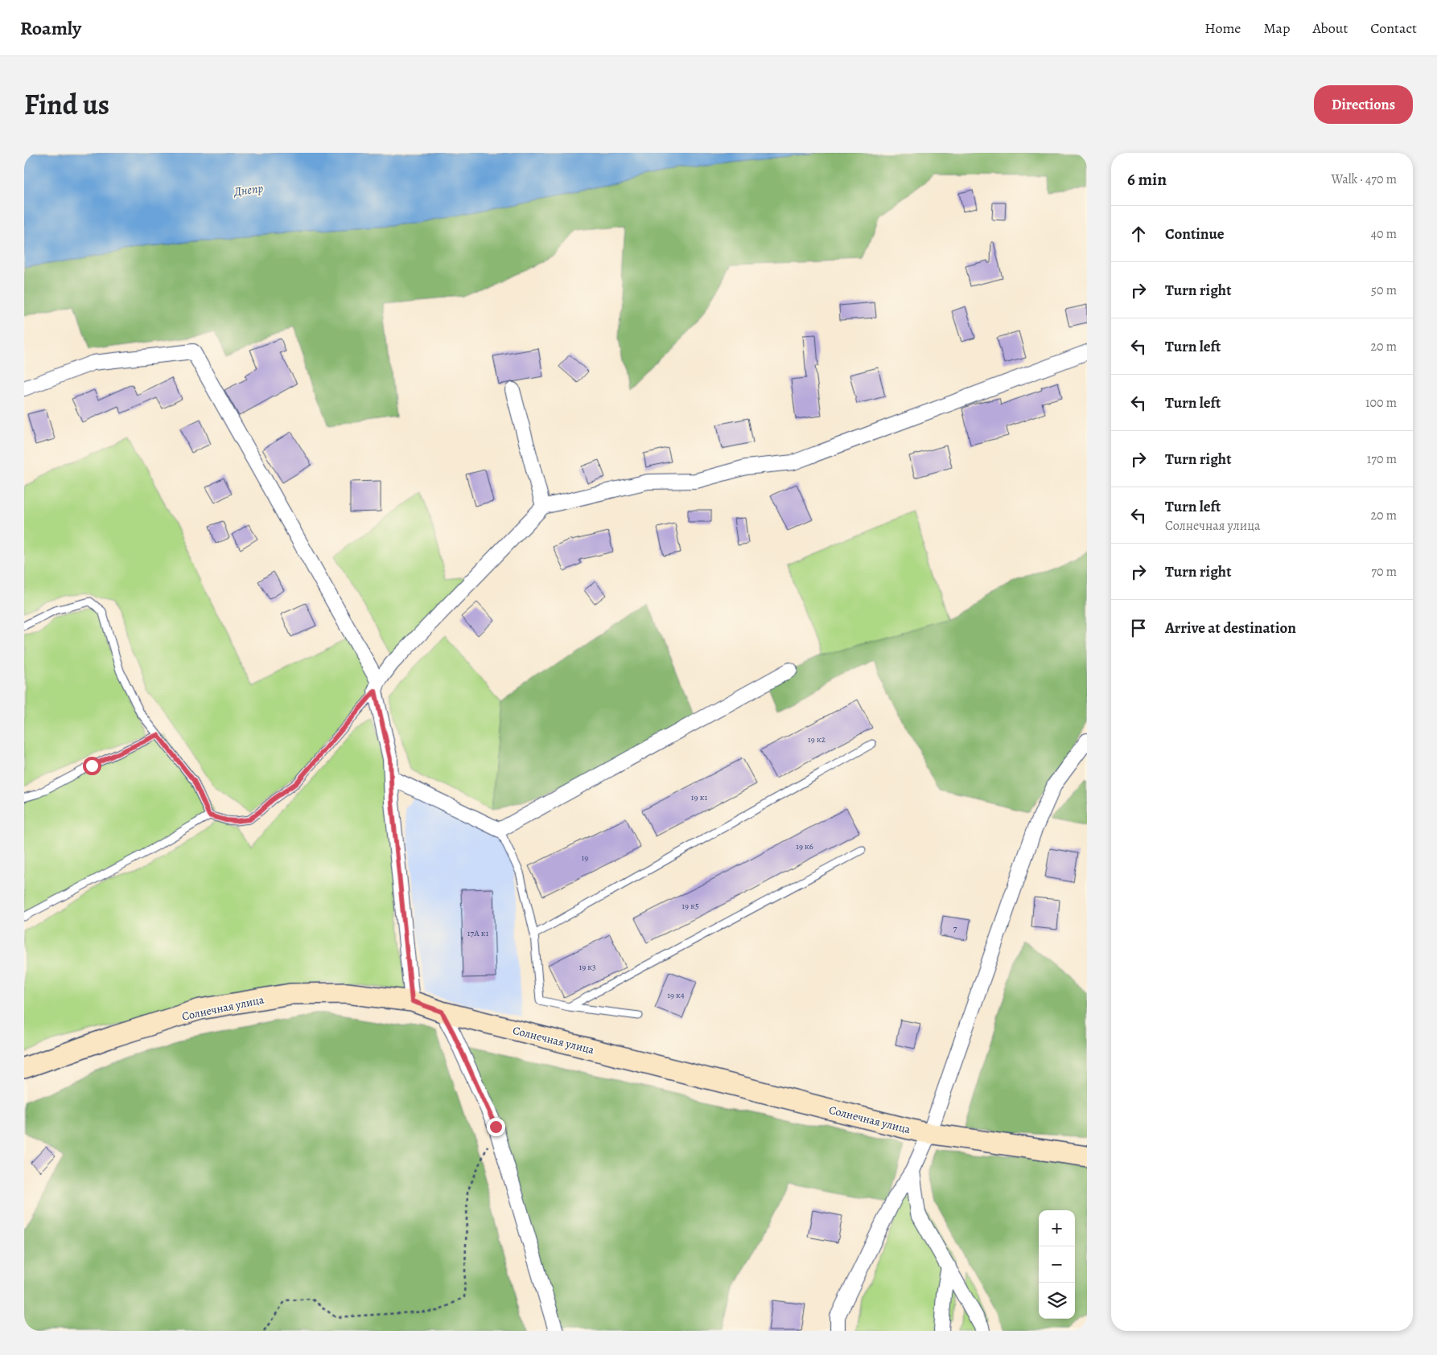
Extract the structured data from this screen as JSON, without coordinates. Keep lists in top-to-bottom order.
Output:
{
  "streets": {
    "street": ["Солнечная улица"]
  },
  "water": ["Днепр"],
  "house_numbers": [
    "19 к2",
    "19 к1",
    "19 к6",
    "19",
    "19 к5",
    "7",
    "17А к1",
    "19 к3",
    "19 к4"
  ],
  "page": {
    "header": "Roamly",
    "nav": [
      "Home",
      "Map",
      "About",
      "Contact"
    ],
    "title": "Find us",
    "buttons": "Directions",
    "heading": ["6 min", "Walk · 470 m"],
    "list": [
      ["Continue", "40 m"],
      ["Turn right", "50 m"],
      ["Turn left", "20 m"],
      ["Turn left", "100 m"],
      ["Turn right", "170 m"],
      ["Turn left", "Солнечная улица", "20 m"],
      ["Turn right", "70 m"],
      "Arrive at destination"
    ],
    "map_buttons": ["+", "−"]
  }
}
